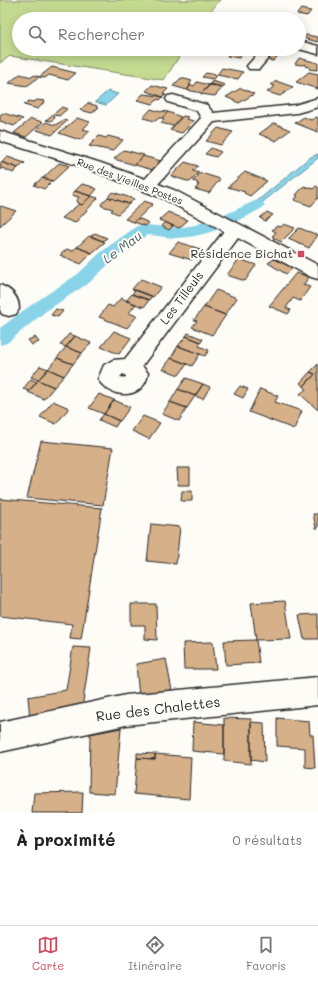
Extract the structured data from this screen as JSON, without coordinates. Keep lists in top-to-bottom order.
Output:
{
  "streets": {
    "street": ["Rue des Vieilles Postes", "Les Tilleuls", "Rue des Chalettes"]
  },
  "crossings": [
    ["Rue des Vieilles Postes", "Les Tilleuls"]
  ],
  "water": ["Le Mau"],
  "places": {
    "transit": ["Résidence Bichat"]
  },
  "page": {
    "search": "Rechercher",
    "heading": ["À proximité", "0 résultats"],
    "nav": ["Carte", "Itinéraire", "Favoris"]
  }
}
